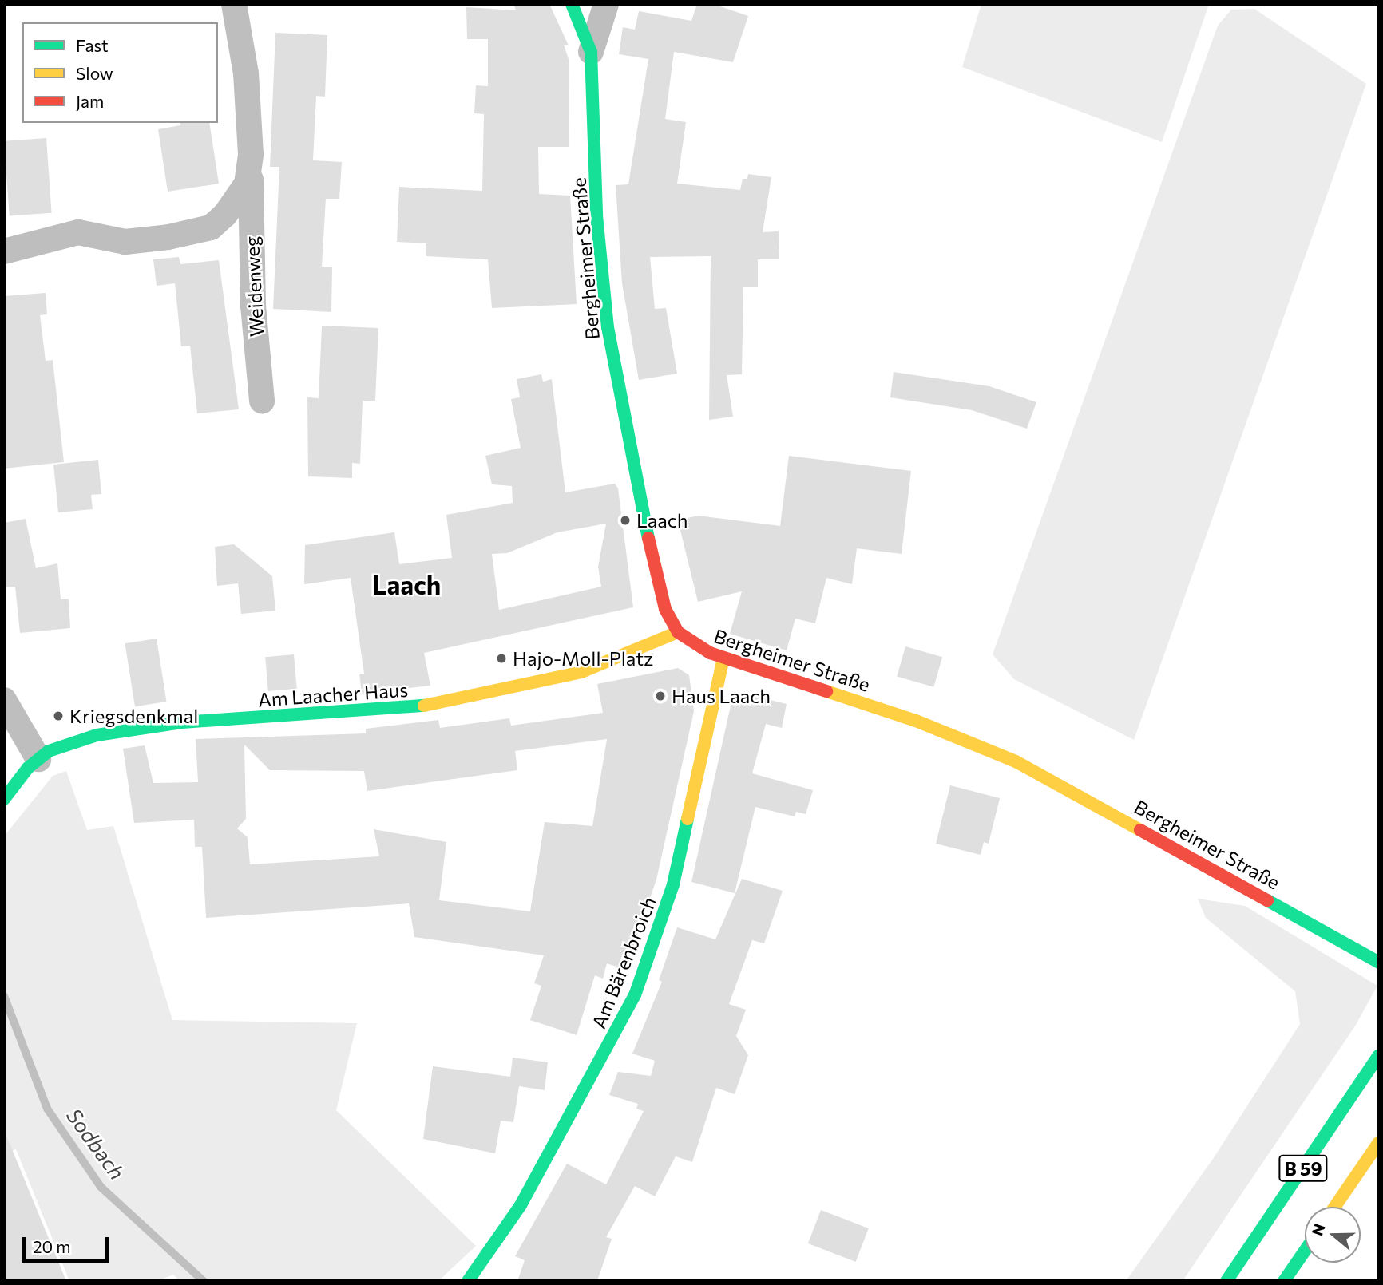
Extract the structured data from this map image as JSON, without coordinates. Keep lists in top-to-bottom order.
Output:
{
  "streets": {
    "main road": [
      "Bergheimer Straße",
      "Am Laacher Haus",
      "Am Bärenbroich",
      "B 59"
    ],
    "street": ["Weidenweg"]
  },
  "crossings": [
    ["Bergheimer Straße", "Am Laacher Haus"],
    ["Bergheimer Straße", "Am Bärenbroich"]
  ],
  "districts": ["Laach"],
  "water": ["Sodbach"],
  "places": [
    "Laach",
    "Hajo-Moll-Platz",
    "Haus Laach",
    "Kriegsdenkmal"
  ],
  "legend": ["Fast", "Slow", "Jam"],
  "scale_bar": "20 m",
  "north": "left"
}
